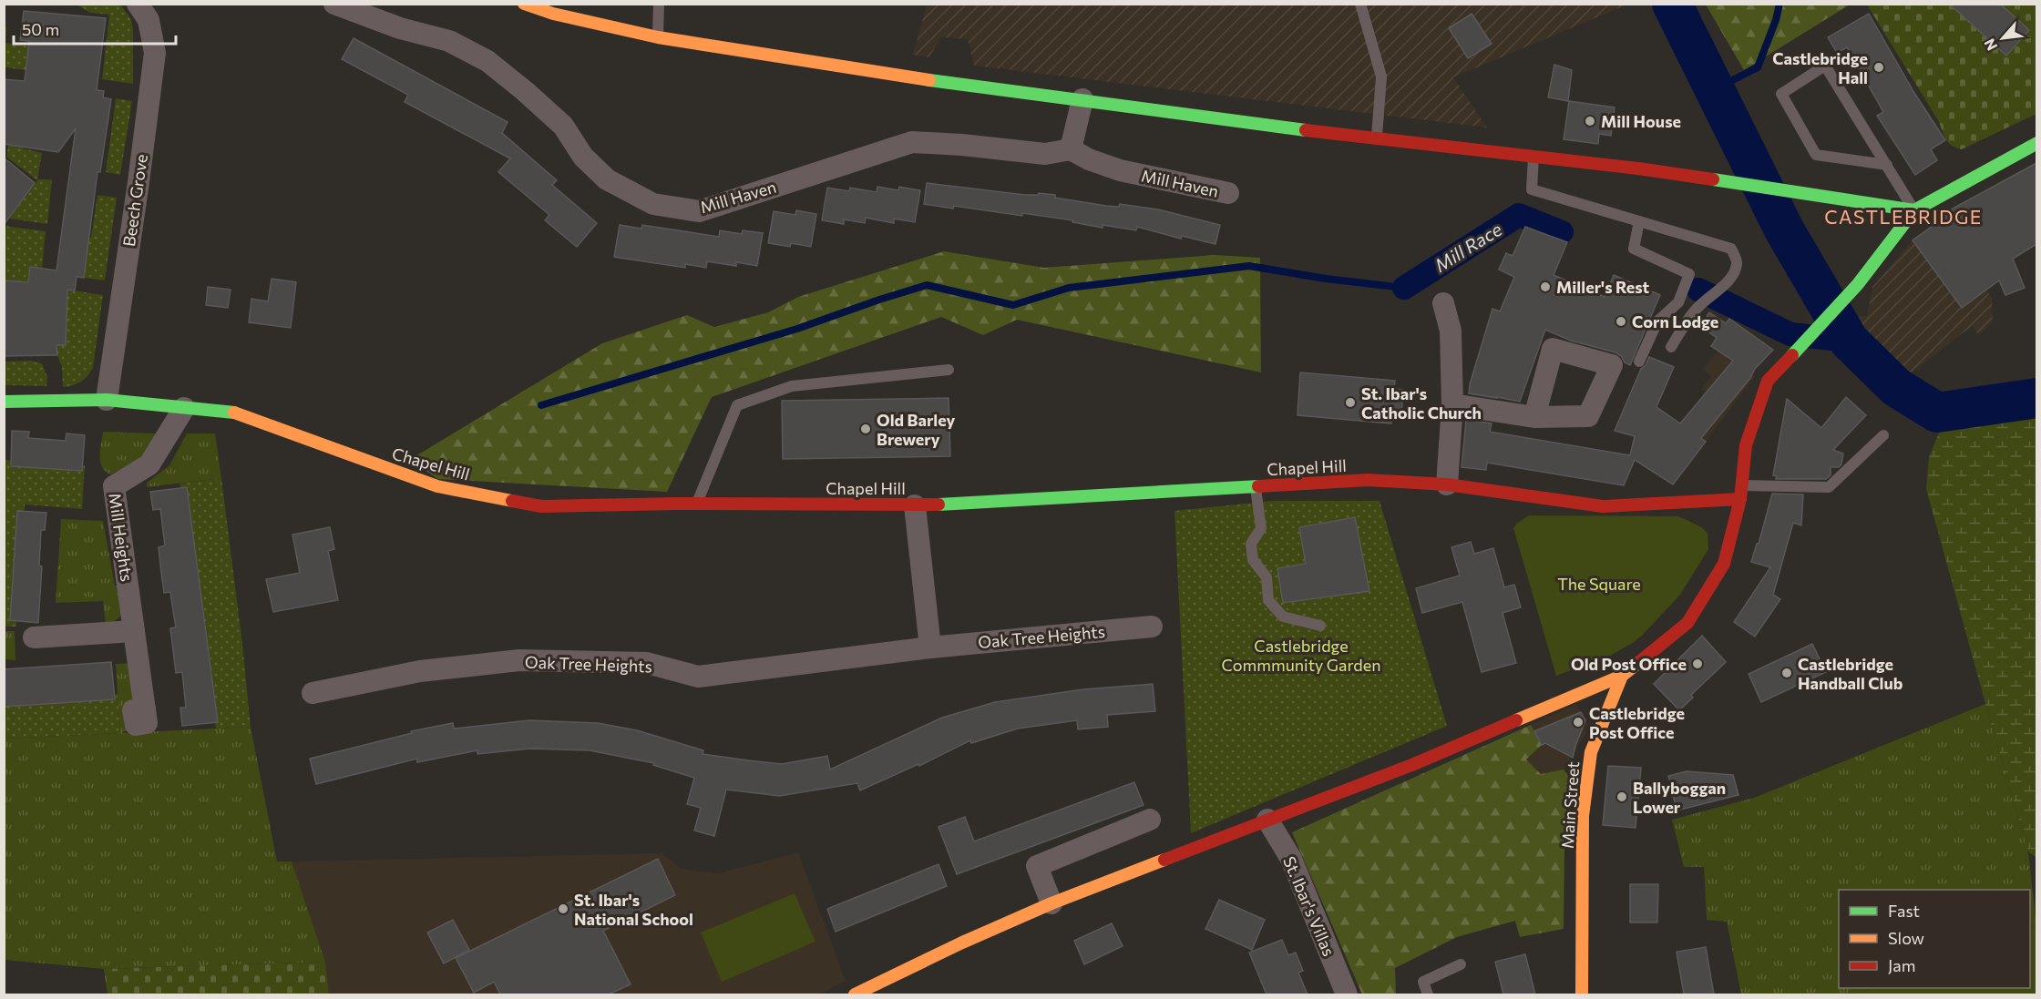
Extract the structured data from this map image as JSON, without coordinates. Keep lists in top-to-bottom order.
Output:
{
  "streets": {
    "street": [
      "Mill Haven",
      "Beech Grove",
      "Chapel Hill",
      "Mill Heights",
      "Oak Tree Heights",
      "Main Street",
      "St. Ibar's Villas"
    ]
  },
  "crossings": [
    ["Beech Grove", "Chapel Hill"],
    ["Chapel Hill", "Mill Heights"],
    ["Chapel Hill", "Main Street"]
  ],
  "districts": ["CASTLEBRIDGE"],
  "water": ["Mill Race"],
  "parks": ["The Square", "Castlebridge Commmunity Garden"],
  "places": [
    "Castlebridge Hall",
    "Mill House",
    "Miller's Rest",
    "Corn Lodge",
    "St. Ibar's Catholic Church",
    "Old Barley Brewery",
    "Old Post Office",
    "Castlebridge Handball Club",
    "Castlebridge Post Office",
    "Ballyboggan Lower",
    "St. Ibar's National School"
  ],
  "legend": ["Fast", "Slow", "Jam"],
  "scale_bar": "50 m",
  "north": "bottom left"
}
